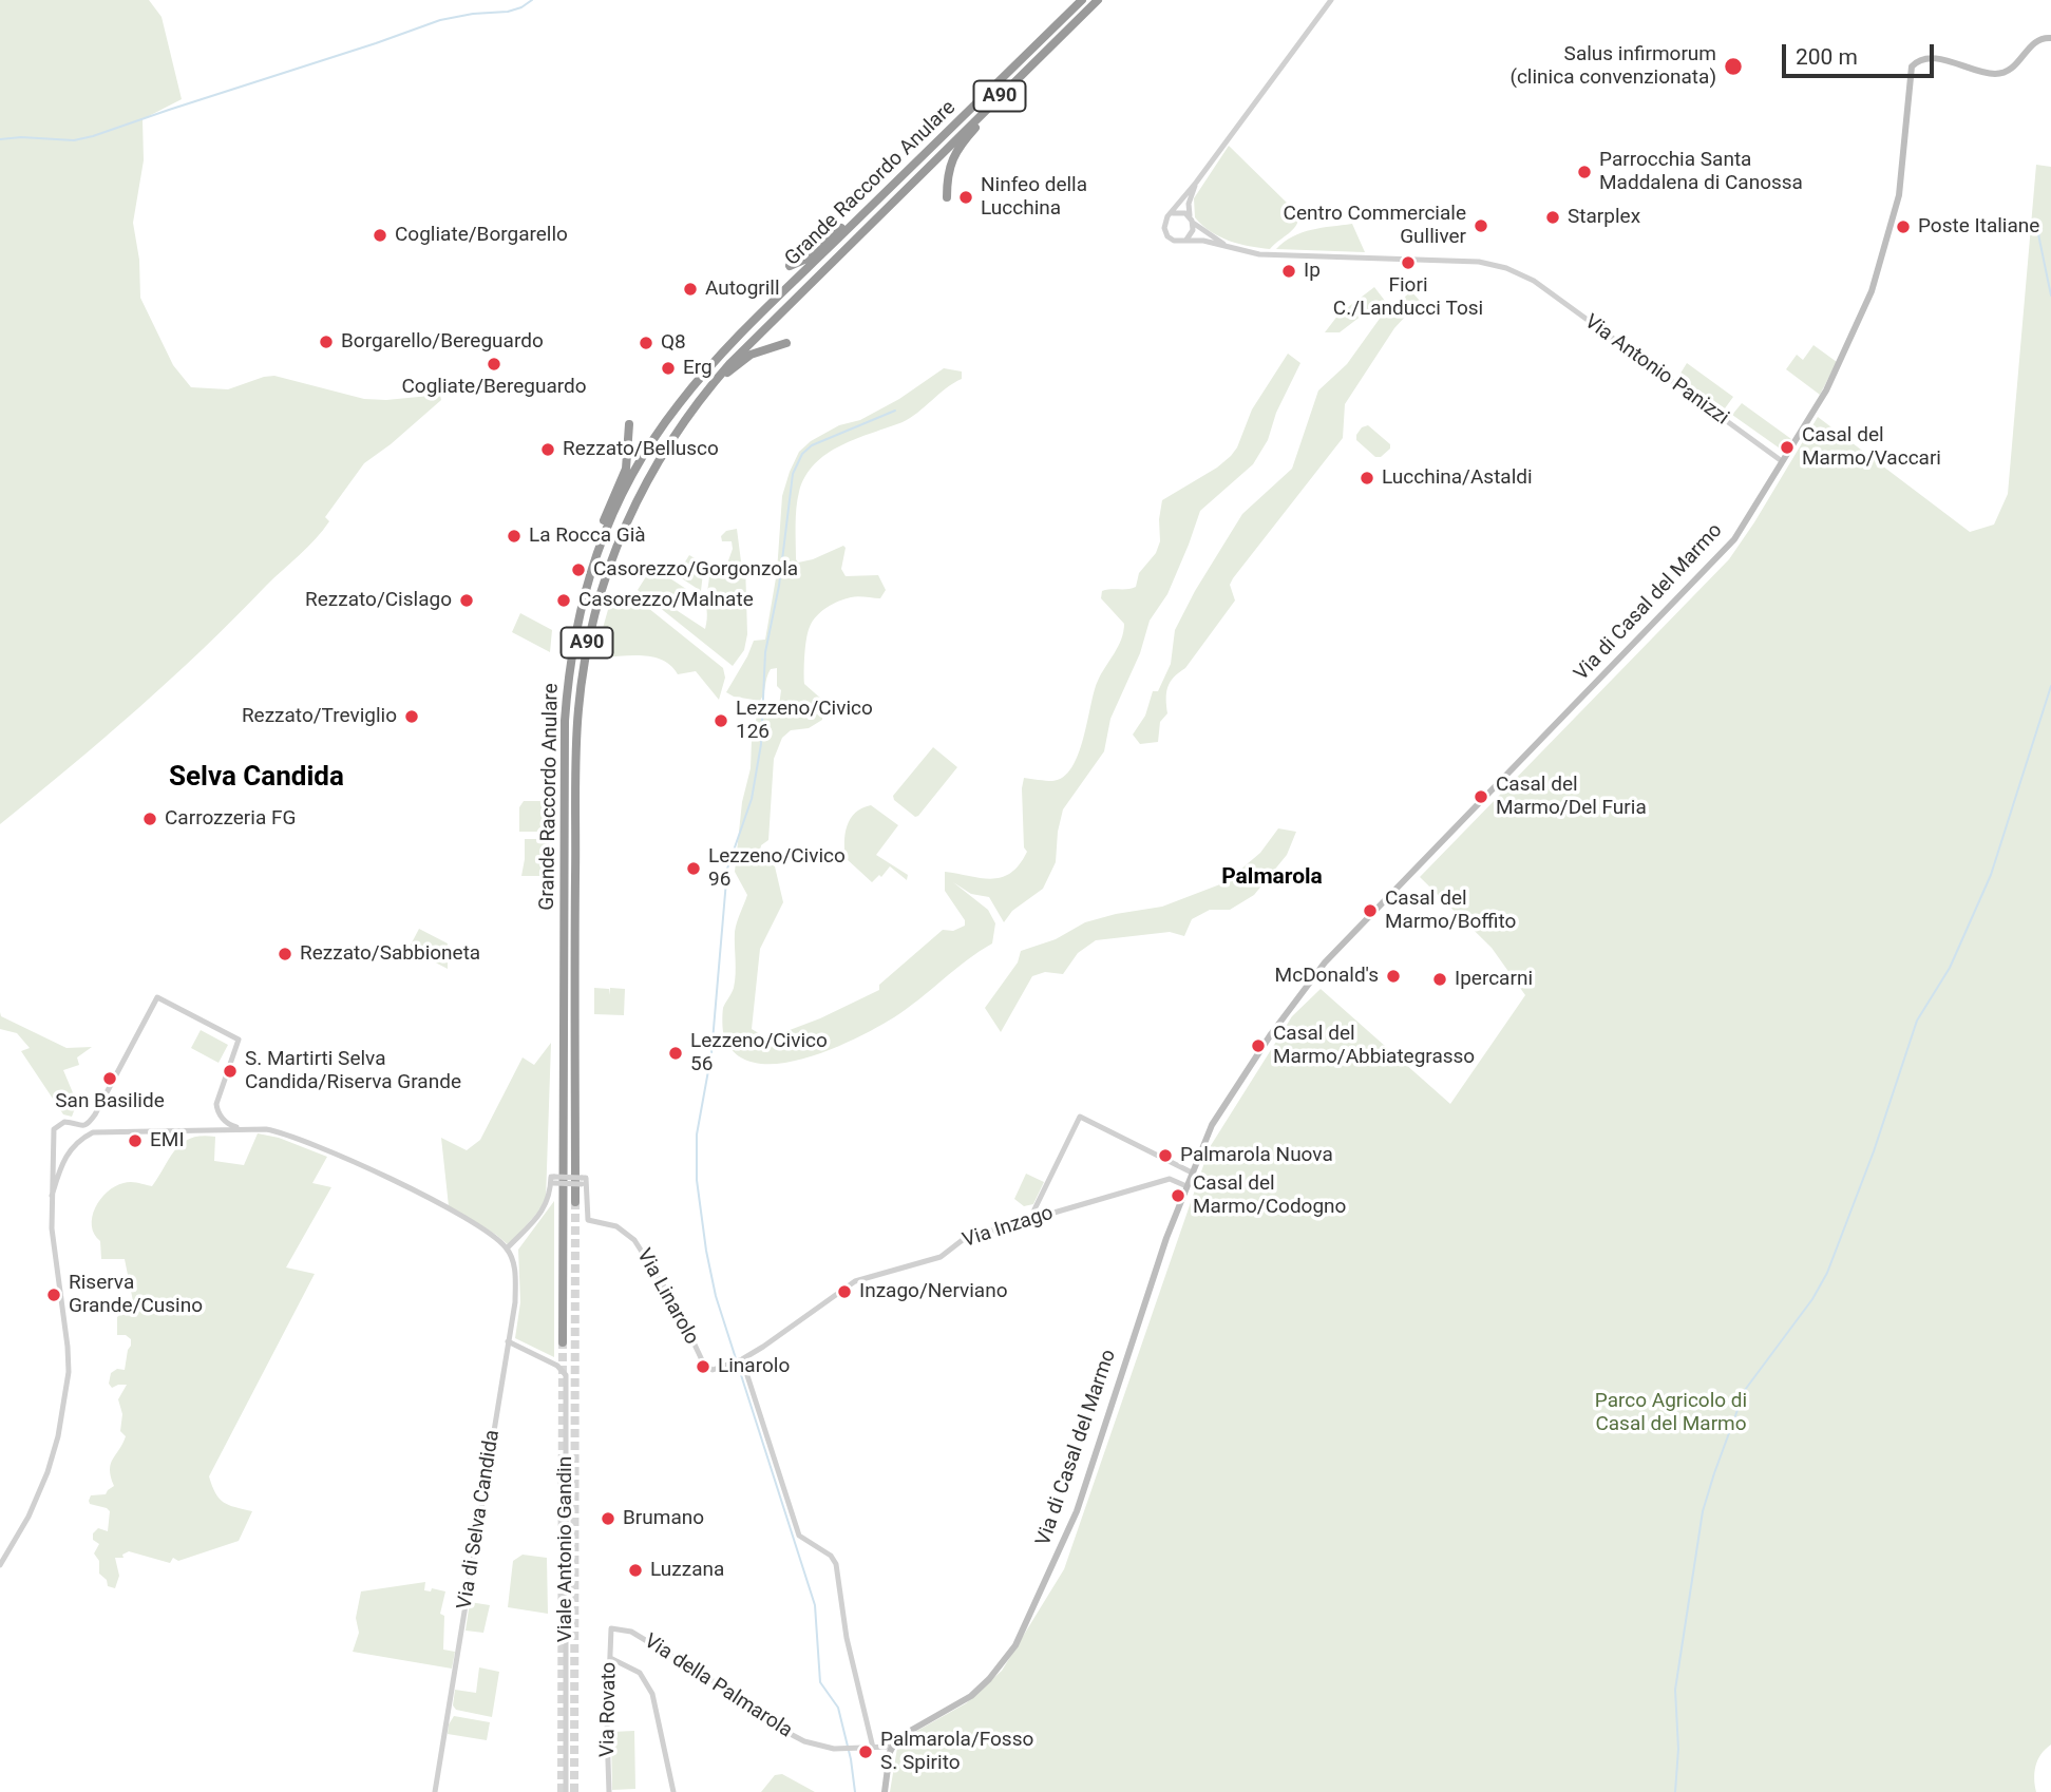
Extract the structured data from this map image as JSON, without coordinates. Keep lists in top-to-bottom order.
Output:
{
  "streets": {
    "highway": ["A90", "Grande Raccordo Anulare"],
    "main road": ["Via di Casal del Marmo"],
    "street": [
      "Via Antonio Panizzi",
      "Via Inzago",
      "Via Linarolo",
      "Via di Selva Candida",
      "Viale Antonio Gandin",
      "Via della Palmarola",
      "Via Rovato"
    ]
  },
  "crossings": [
    ["Via Antonio Panizzi", "Via di Casal del Marmo"],
    ["Via di Casal del Marmo", "Via Inzago"],
    ["Via di Casal del Marmo", "Via della Palmarola"],
    ["Via Inzago", "Via Linarolo"],
    ["Via Linarolo", "Via di Selva Candida"],
    ["Via di Selva Candida", "Viale Antonio Gandin"],
    ["Via della Palmarola", "Via Rovato"]
  ],
  "districts": ["Selva Candida", "Palmarola"],
  "parks": ["Parco Agricolo di Casal del Marmo"],
  "places": [
    "Salus infirmorum (clinica convenzionata)",
    "Parrocchia Santa Maddalena di Canossa",
    "Ninfeo della Lucchina",
    "Starplex",
    "Centro Commerciale Gulliver",
    "Poste Italiane",
    "Cogliate/Borgarello",
    "Fiori C./Landucci Tosi",
    "Ip",
    "Autogrill",
    "Borgarello/Bereguardo",
    "Q8",
    "Cogliate/Bereguardo",
    "Erg",
    "Casal del Marmo/Vaccari",
    "Rezzato/Bellusco",
    "Lucchina/Astaldi",
    "La Rocca Già",
    "Casorezzo/Gorgonzola",
    "Rezzato/Cislago",
    "Casorezzo/Malnate",
    "Rezzato/Treviglio",
    "Lezzeno/Civico 126",
    "Casal del Marmo/Del Furia",
    "Carrozzeria FG",
    "Lezzeno/Civico 96",
    "Casal del Marmo/Boffito",
    "Rezzato/Sabbioneta",
    "McDonald's",
    "Ipercarni",
    "Casal del Marmo/Abbiategrasso",
    "Lezzeno/Civico 56",
    "S. Martirti Selva Candida/Riserva Grande",
    "San Basilide",
    "EMI",
    "Palmarola Nuova",
    "Casal del Marmo/Codogno",
    "Inzago/Nerviano",
    "Riserva Grande/Cusino",
    "Linarolo",
    "Brumano",
    "Luzzana",
    "Palmarola/Fosso S. Spirito"
  ],
  "scale_bar": "200 m"
}
